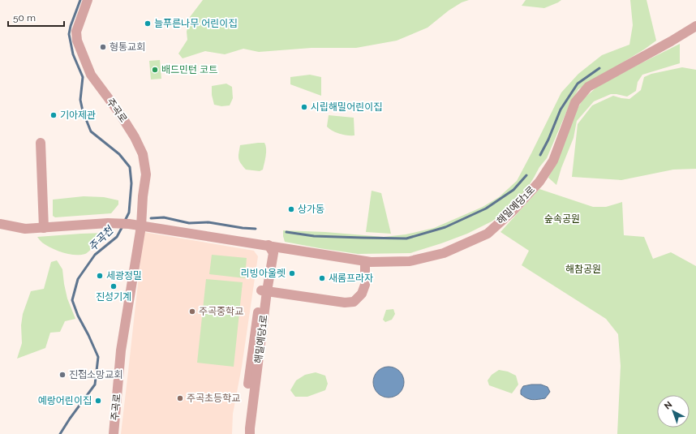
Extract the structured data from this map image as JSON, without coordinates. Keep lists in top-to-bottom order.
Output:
{
  "streets": {
    "street": ["주곡로", "해밀예당1로"]
  },
  "water": ["주곡천"],
  "parks": ["숲속공원", "해참공원"],
  "places": [
    "늘푸른나무 어린이집",
    "형통교회",
    "배드민턴 코트",
    "시립해밀어린이집",
    "기아제관",
    "상가동",
    "리빙아울렛",
    "세광정밀",
    "새롬프라자",
    "진성기계",
    "주곡중학교",
    "진접소망교회",
    "주곡초등학교",
    "예랑어린이집"
  ],
  "scale_bar": "50 m",
  "north": "top left"
}
